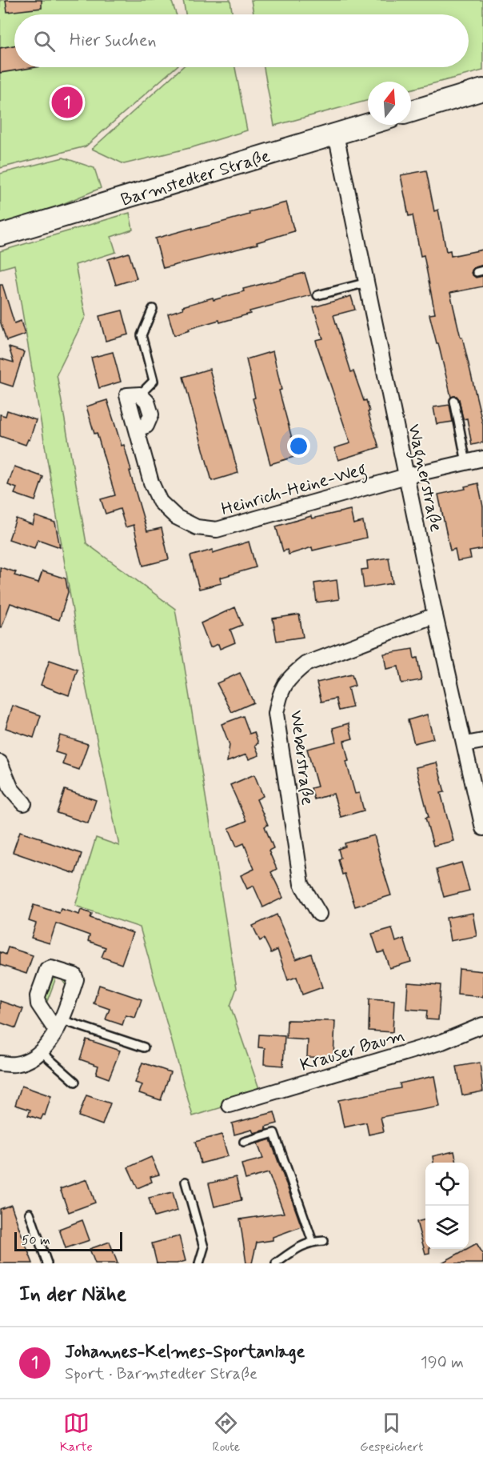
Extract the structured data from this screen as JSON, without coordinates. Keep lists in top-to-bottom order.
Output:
{
  "streets": {
    "main road": ["Barmstedter Straße"],
    "street": [
      "Wagnerstraße",
      "Heinrich-Heine-Weg",
      "Weberstraße",
      "Krauser Baum"
    ]
  },
  "crossings": [
    ["Barmstedter Straße", "Wagnerstraße"],
    ["Wagnerstraße", "Heinrich-Heine-Weg"],
    ["Wagnerstraße", "Weberstraße"]
  ],
  "scale_bar": "50 m",
  "north": "top",
  "page": {
    "search": "Hier suchen",
    "pins": "1",
    "scale": "50 m",
    "heading": "In der Nähe",
    "list": [
      {
        "mark": "1",
        "name": "Johannes-Kelmes-Sportanlage",
        "note": "Sport · Barmstedter Straße",
        "value": "190 m"
      }
    ],
    "nav": ["Karte", "Route", "Gespeichert"]
  }
}
